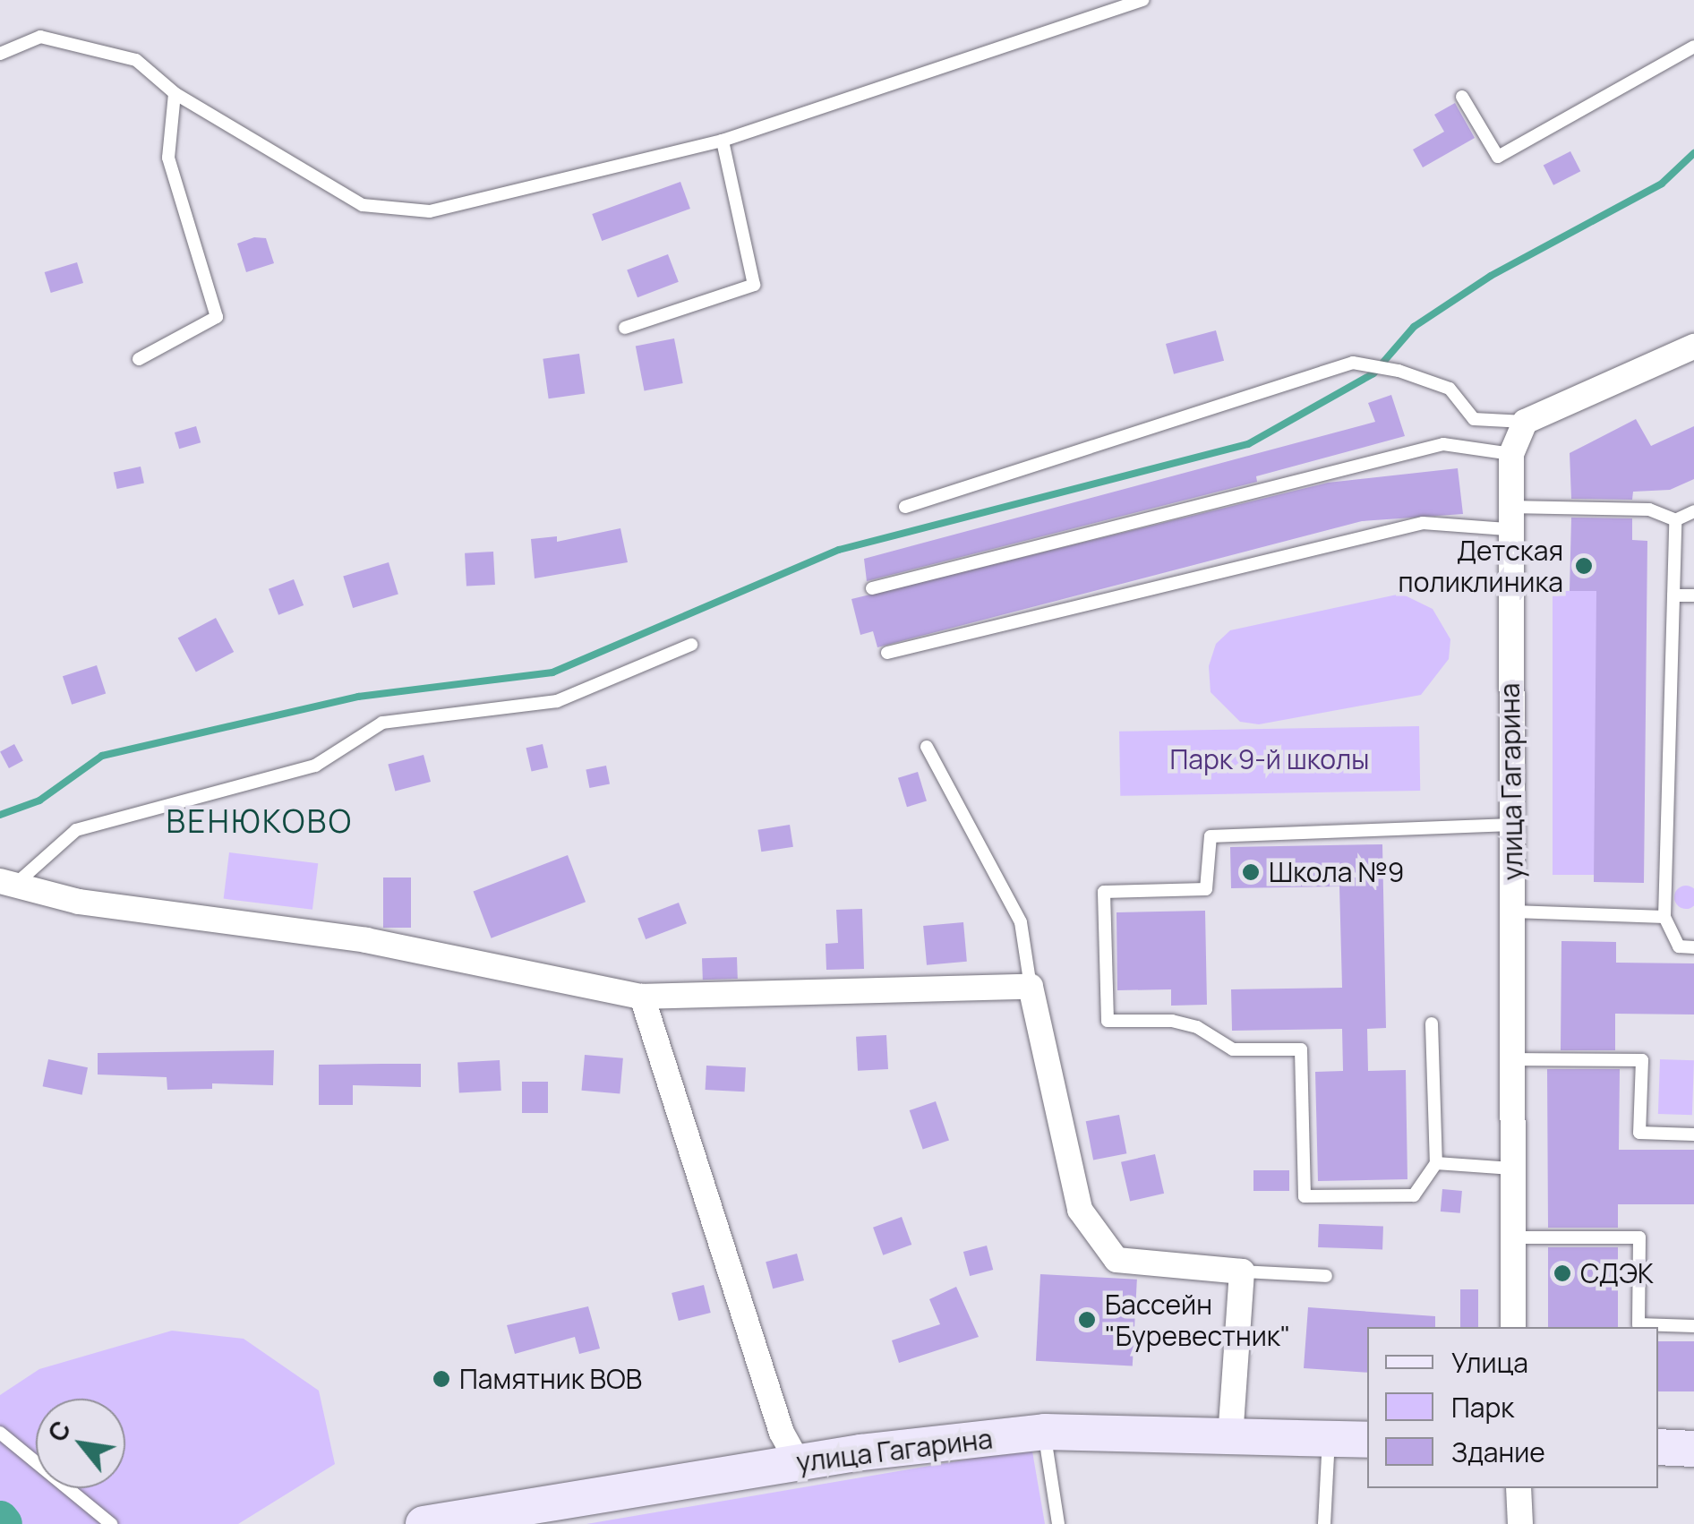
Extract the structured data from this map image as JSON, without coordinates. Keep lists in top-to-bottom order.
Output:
{
  "streets": {
    "main road": ["улица Гагарина"]
  },
  "districts": ["ВЕНЮКОВО"],
  "parks": ["Парк 9-й школы"],
  "places": [
    "Детская поликлиника",
    "Школа №9",
    "СДЭК",
    "Бассейн \"Буревестник\"",
    "Памятник ВОВ"
  ],
  "legend": ["Улица", "Парк", "Здание"],
  "north": "top left"
}
